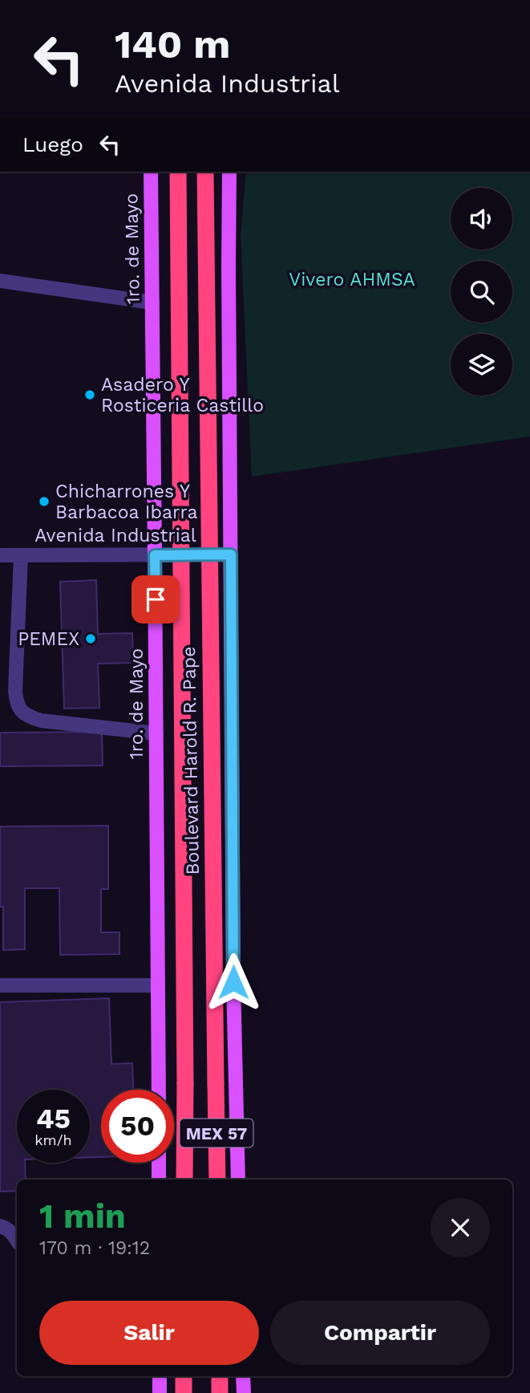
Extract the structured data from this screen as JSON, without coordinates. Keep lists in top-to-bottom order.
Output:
{
  "streets": {
    "highway": ["Boulevard Harold R. Pape", "MEX 57"],
    "main road": ["1ro. de Mayo"],
    "street": ["Avenida Industrial"]
  },
  "crossings": [
    ["1ro. de Mayo", "Avenida Industrial"]
  ],
  "parks": ["Vivero AHMSA"],
  "places": ["Asadero Y Rosticeria Castillo", "Chicharrones Y Barbacoa Ibarra", "PEMEX"],
  "page": {
    "turn": ["140 m", "Avenida Industrial"],
    "then": "Luego",
    "speed": "45 km/h",
    "limit": "50",
    "heading": ["1 min", "170 m · 19:12"],
    "buttons": ["Salir", "Compartir"]
  }
}
